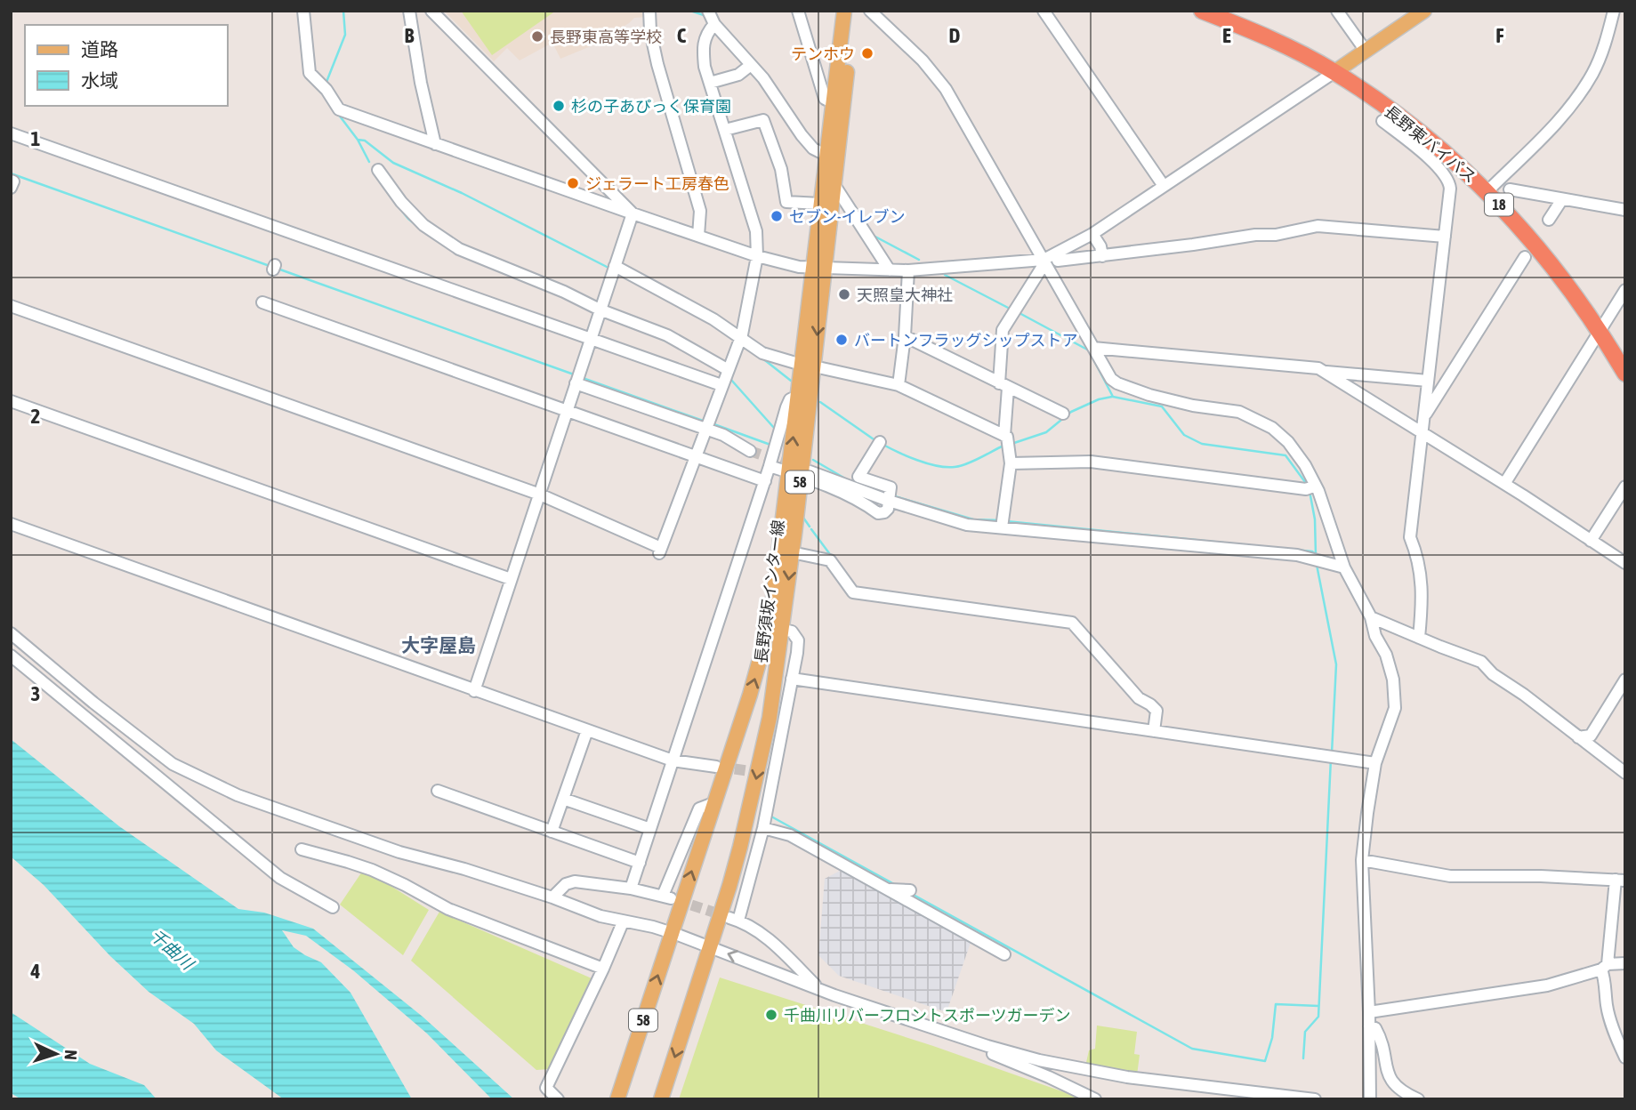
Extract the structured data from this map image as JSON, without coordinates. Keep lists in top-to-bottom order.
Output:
{
  "streets": {
    "highway": ["長野東バイパス", "18"],
    "main road": ["58", "長野須坂インター線"]
  },
  "districts": ["大字屋島"],
  "water": ["千曲川"],
  "places": [
    "長野東高等学校",
    "テンホウ",
    "杉の子あぴっく保育園",
    "ジェラート工房春色",
    "セブン-イレブン",
    "天照皇大神社",
    "バートンフラッグシップストア",
    "千曲川リバーフロントスポーツガーデン"
  ],
  "legend": ["道路", "水域"],
  "north": "right",
  "grid": {
    "columns": [
      "B",
      "C",
      "D",
      "E",
      "F"
    ],
    "rows": [
      "1",
      "2",
      "3",
      "4"
    ]
  }
}
